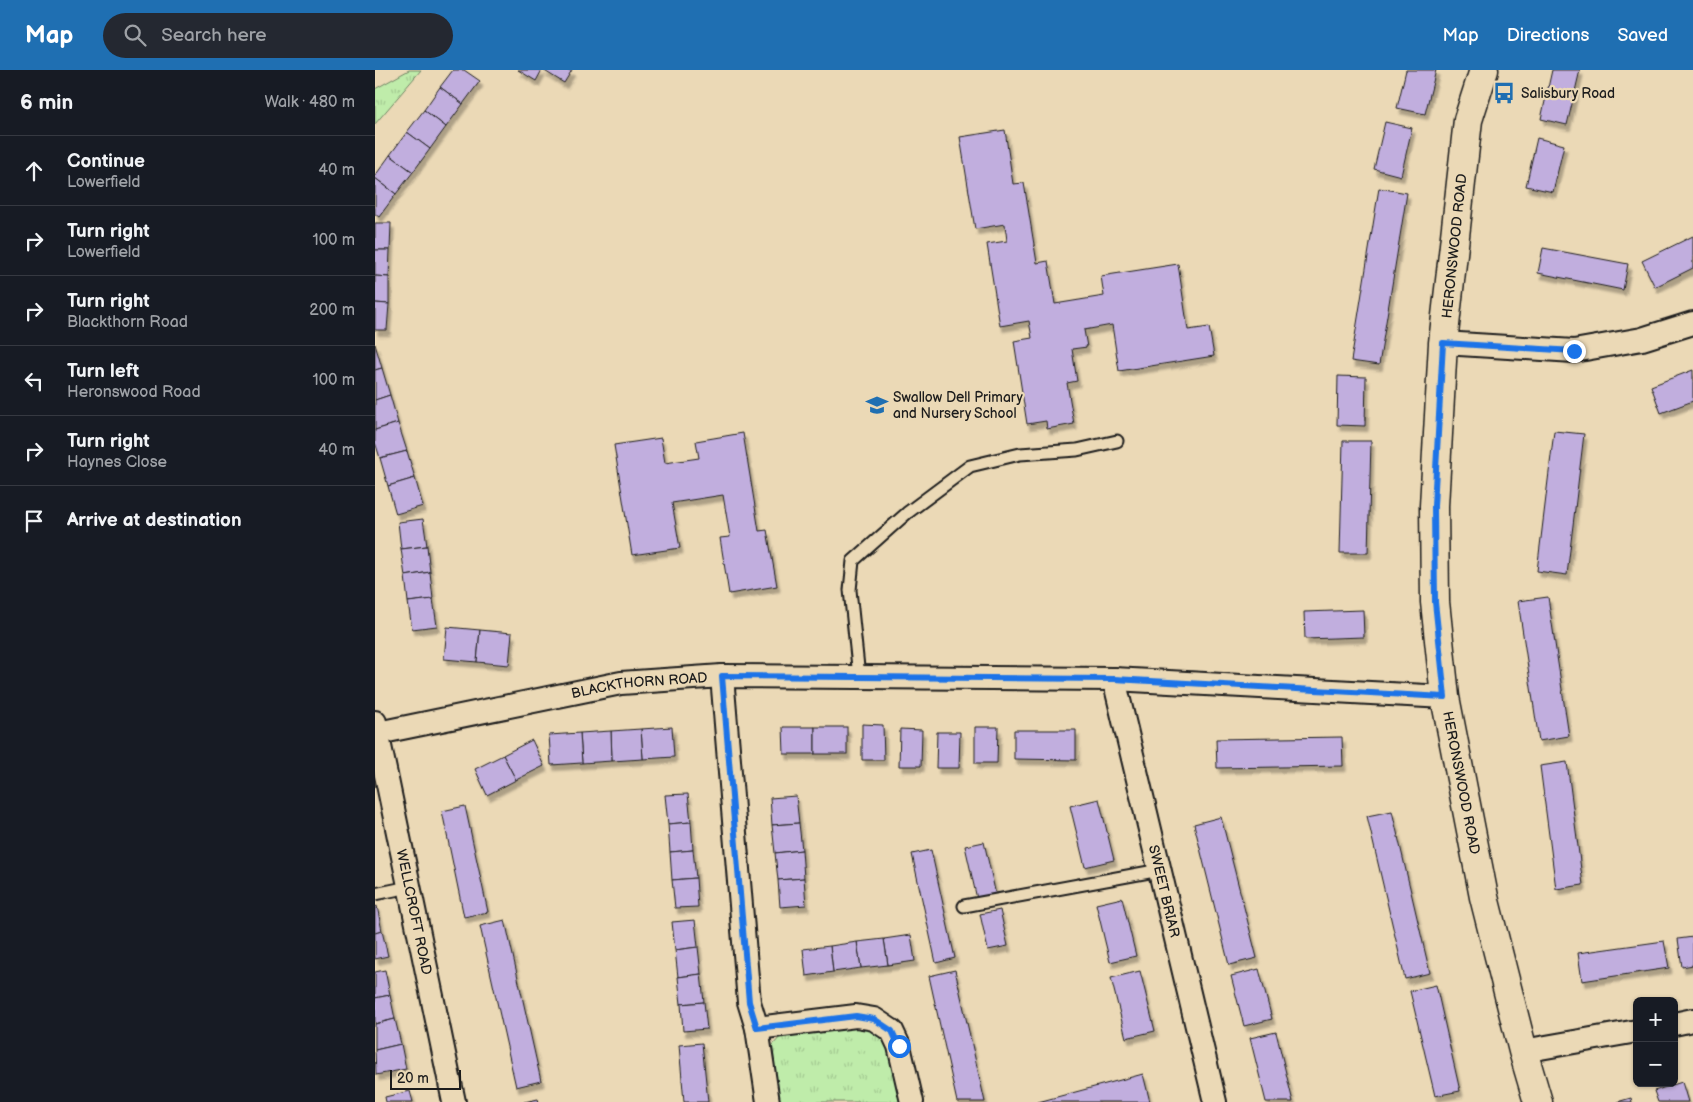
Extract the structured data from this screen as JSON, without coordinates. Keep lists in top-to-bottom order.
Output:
{
  "streets": {
    "street": [
      "HERONSWOOD ROAD",
      "BLACKTHORN ROAD",
      "SWEET BRIAR",
      "WELLCROFT ROAD"
    ]
  },
  "crossings": [
    ["HERONSWOOD ROAD", "BLACKTHORN ROAD"],
    ["BLACKTHORN ROAD", "SWEET BRIAR"],
    ["BLACKTHORN ROAD", "WELLCROFT ROAD"]
  ],
  "places": {
    "bus stop": ["Salisbury Road"],
    "school or university": ["Swallow Dell Primary and Nursery School"]
  },
  "scale_bar": "20 m",
  "page": {
    "header": "Map",
    "search": "Search here",
    "nav": ["Map", "Directions", "Saved"],
    "heading": ["6 min", "Walk · 480 m"],
    "list": [
      ["Continue", "Lowerfield", "40 m"],
      ["Turn right", "Lowerfield", "100 m"],
      ["Turn right", "Blackthorn Road", "200 m"],
      ["Turn left", "Heronswood Road", "100 m"],
      ["Turn right", "Haynes Close", "40 m"],
      "Arrive at destination"
    ],
    "map_buttons": ["+", "−"],
    "scale": "20 m"
  }
}
